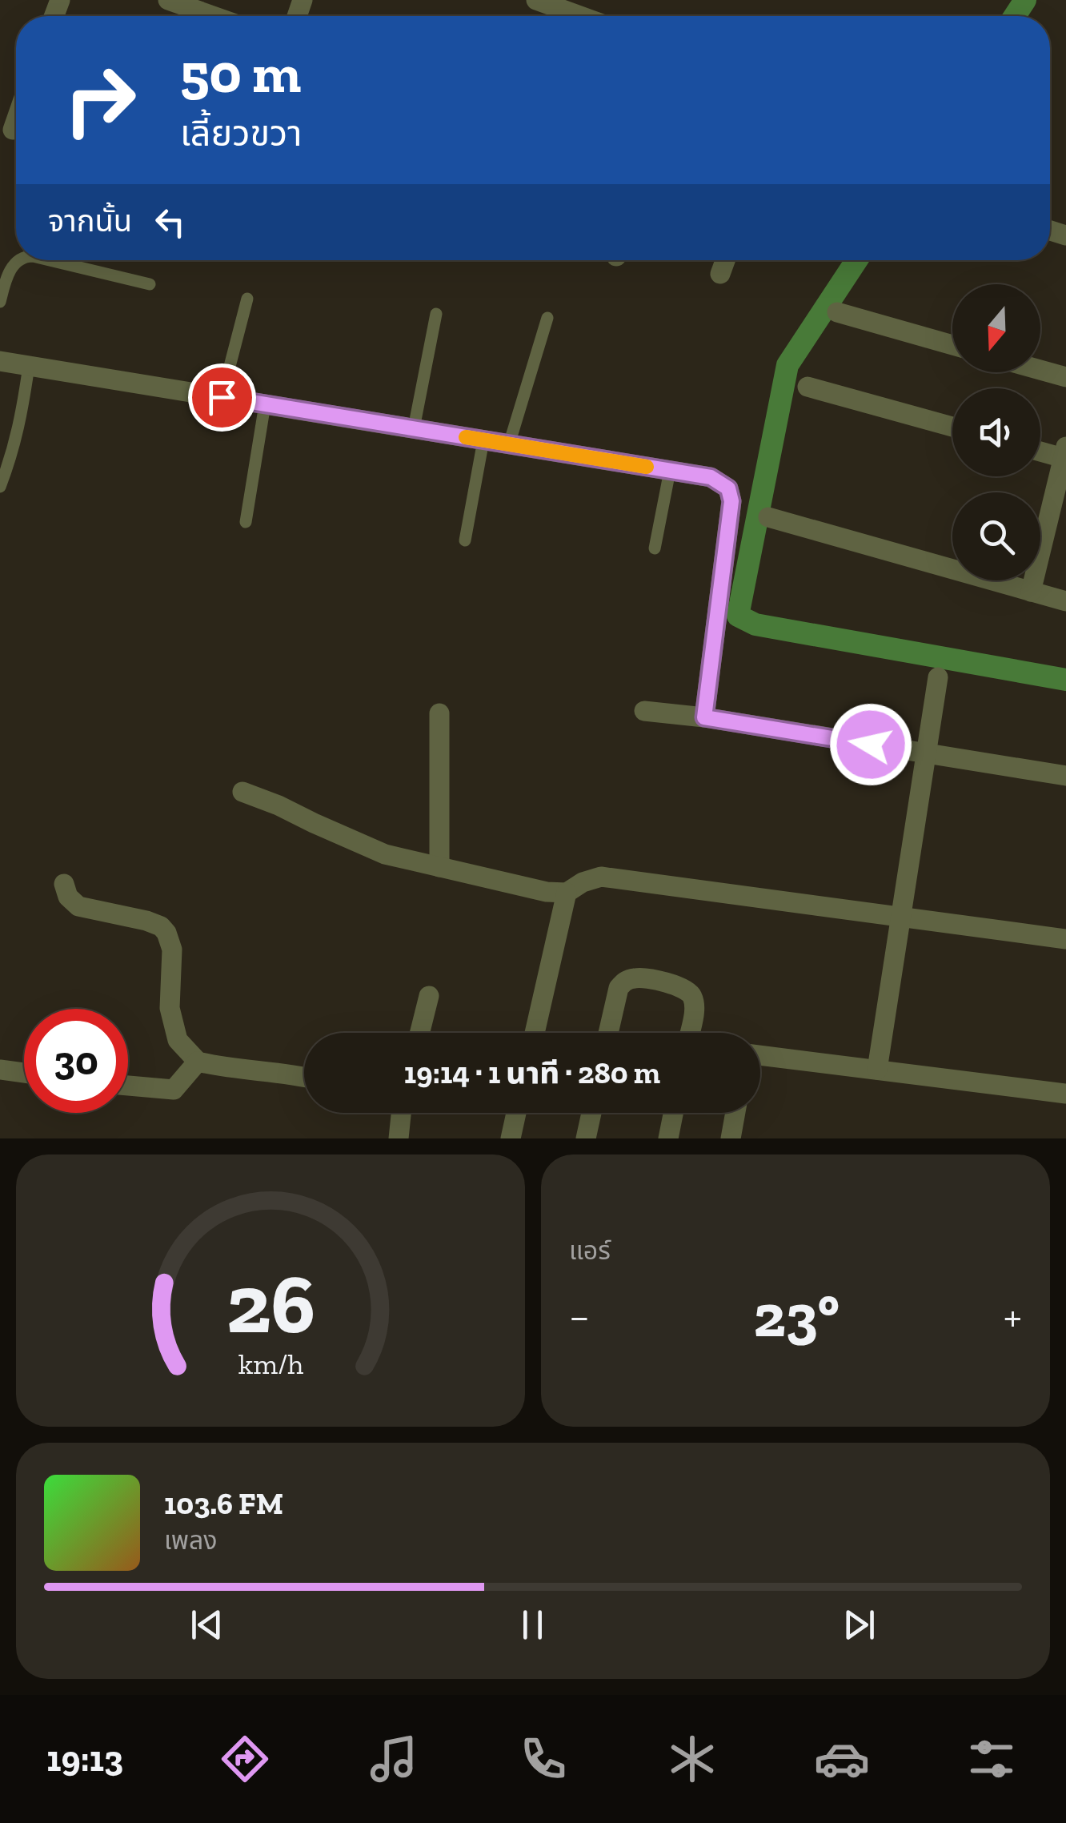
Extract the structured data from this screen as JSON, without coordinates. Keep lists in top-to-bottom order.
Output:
{
  "north": "bottom",
  "page": {
    "turn": ["50 m", "เลี้ยวขวา"],
    "then": "จากนั้น",
    "limit": "30",
    "trip": "19:14 · 1 นาที · 280 m",
    "tile": "แอร์",
    "heat": ["−", "23°", "+"],
    "song": ["103.6 FM", "เพลง"],
    "tabs": "19:13",
    "gauge": ["26", "km/h"]
  }
}
